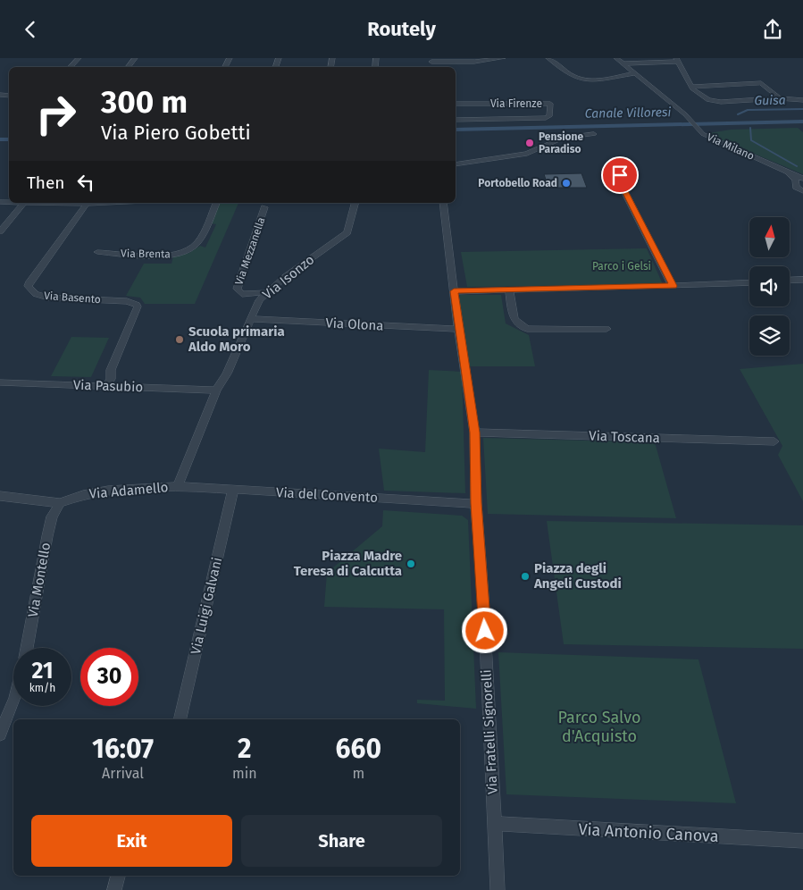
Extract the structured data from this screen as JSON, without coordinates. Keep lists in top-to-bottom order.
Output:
{
  "streets": {
    "street": [
      "Via Firenze",
      "Via Milano",
      "Via Mezzanella",
      "Via Brenta",
      "Via Isonzo",
      "Via Basento",
      "Via Olona",
      "Via Pasubio",
      "Via Toscana",
      "Via Adamello",
      "Via del Convento",
      "Via Montello",
      "Via Luigi Galvani",
      "Via Fratelli Signorelli",
      "Via Antonio Canova"
    ]
  },
  "crossings": [
    ["Via Mezzanella", "Via Isonzo"],
    ["Via Isonzo", "Via Olona"],
    ["Via Isonzo", "Via Pasubio"],
    ["Via Isonzo", "Via Adamello"],
    ["Via Isonzo", "Via del Convento"],
    ["Via Basento", "Via Pasubio"],
    ["Via Olona", "Via Fratelli Signorelli"],
    ["Via Toscana", "Via Fratelli Signorelli"],
    ["Via Adamello", "Via del Convento"],
    ["Via Adamello", "Via Montello"],
    ["Via del Convento", "Via Luigi Galvani"],
    ["Via del Convento", "Via Fratelli Signorelli"],
    ["Via Fratelli Signorelli", "Via Antonio Canova"]
  ],
  "water": ["Guisa", "Canale Villoresi"],
  "parks": ["Parco i Gelsi", "Parco Salvo d'Acquisto"],
  "places": [
    "Pensione Paradiso",
    "Portobello Road",
    "Scuola primaria Aldo Moro",
    "Piazza Madre Teresa di Calcutta",
    "Piazza degli Angeli Custodi"
  ],
  "north": "top",
  "page": {
    "header": "Routely",
    "turn": ["300 m", "Via Piero Gobetti"],
    "then": "Then",
    "speed": "21 km/h",
    "limit": "30",
    "eta": [
      "16:07",
      "Arrival",
      "2",
      "min",
      "660",
      "m"
    ],
    "buttons": ["Exit", "Share"]
  }
}
